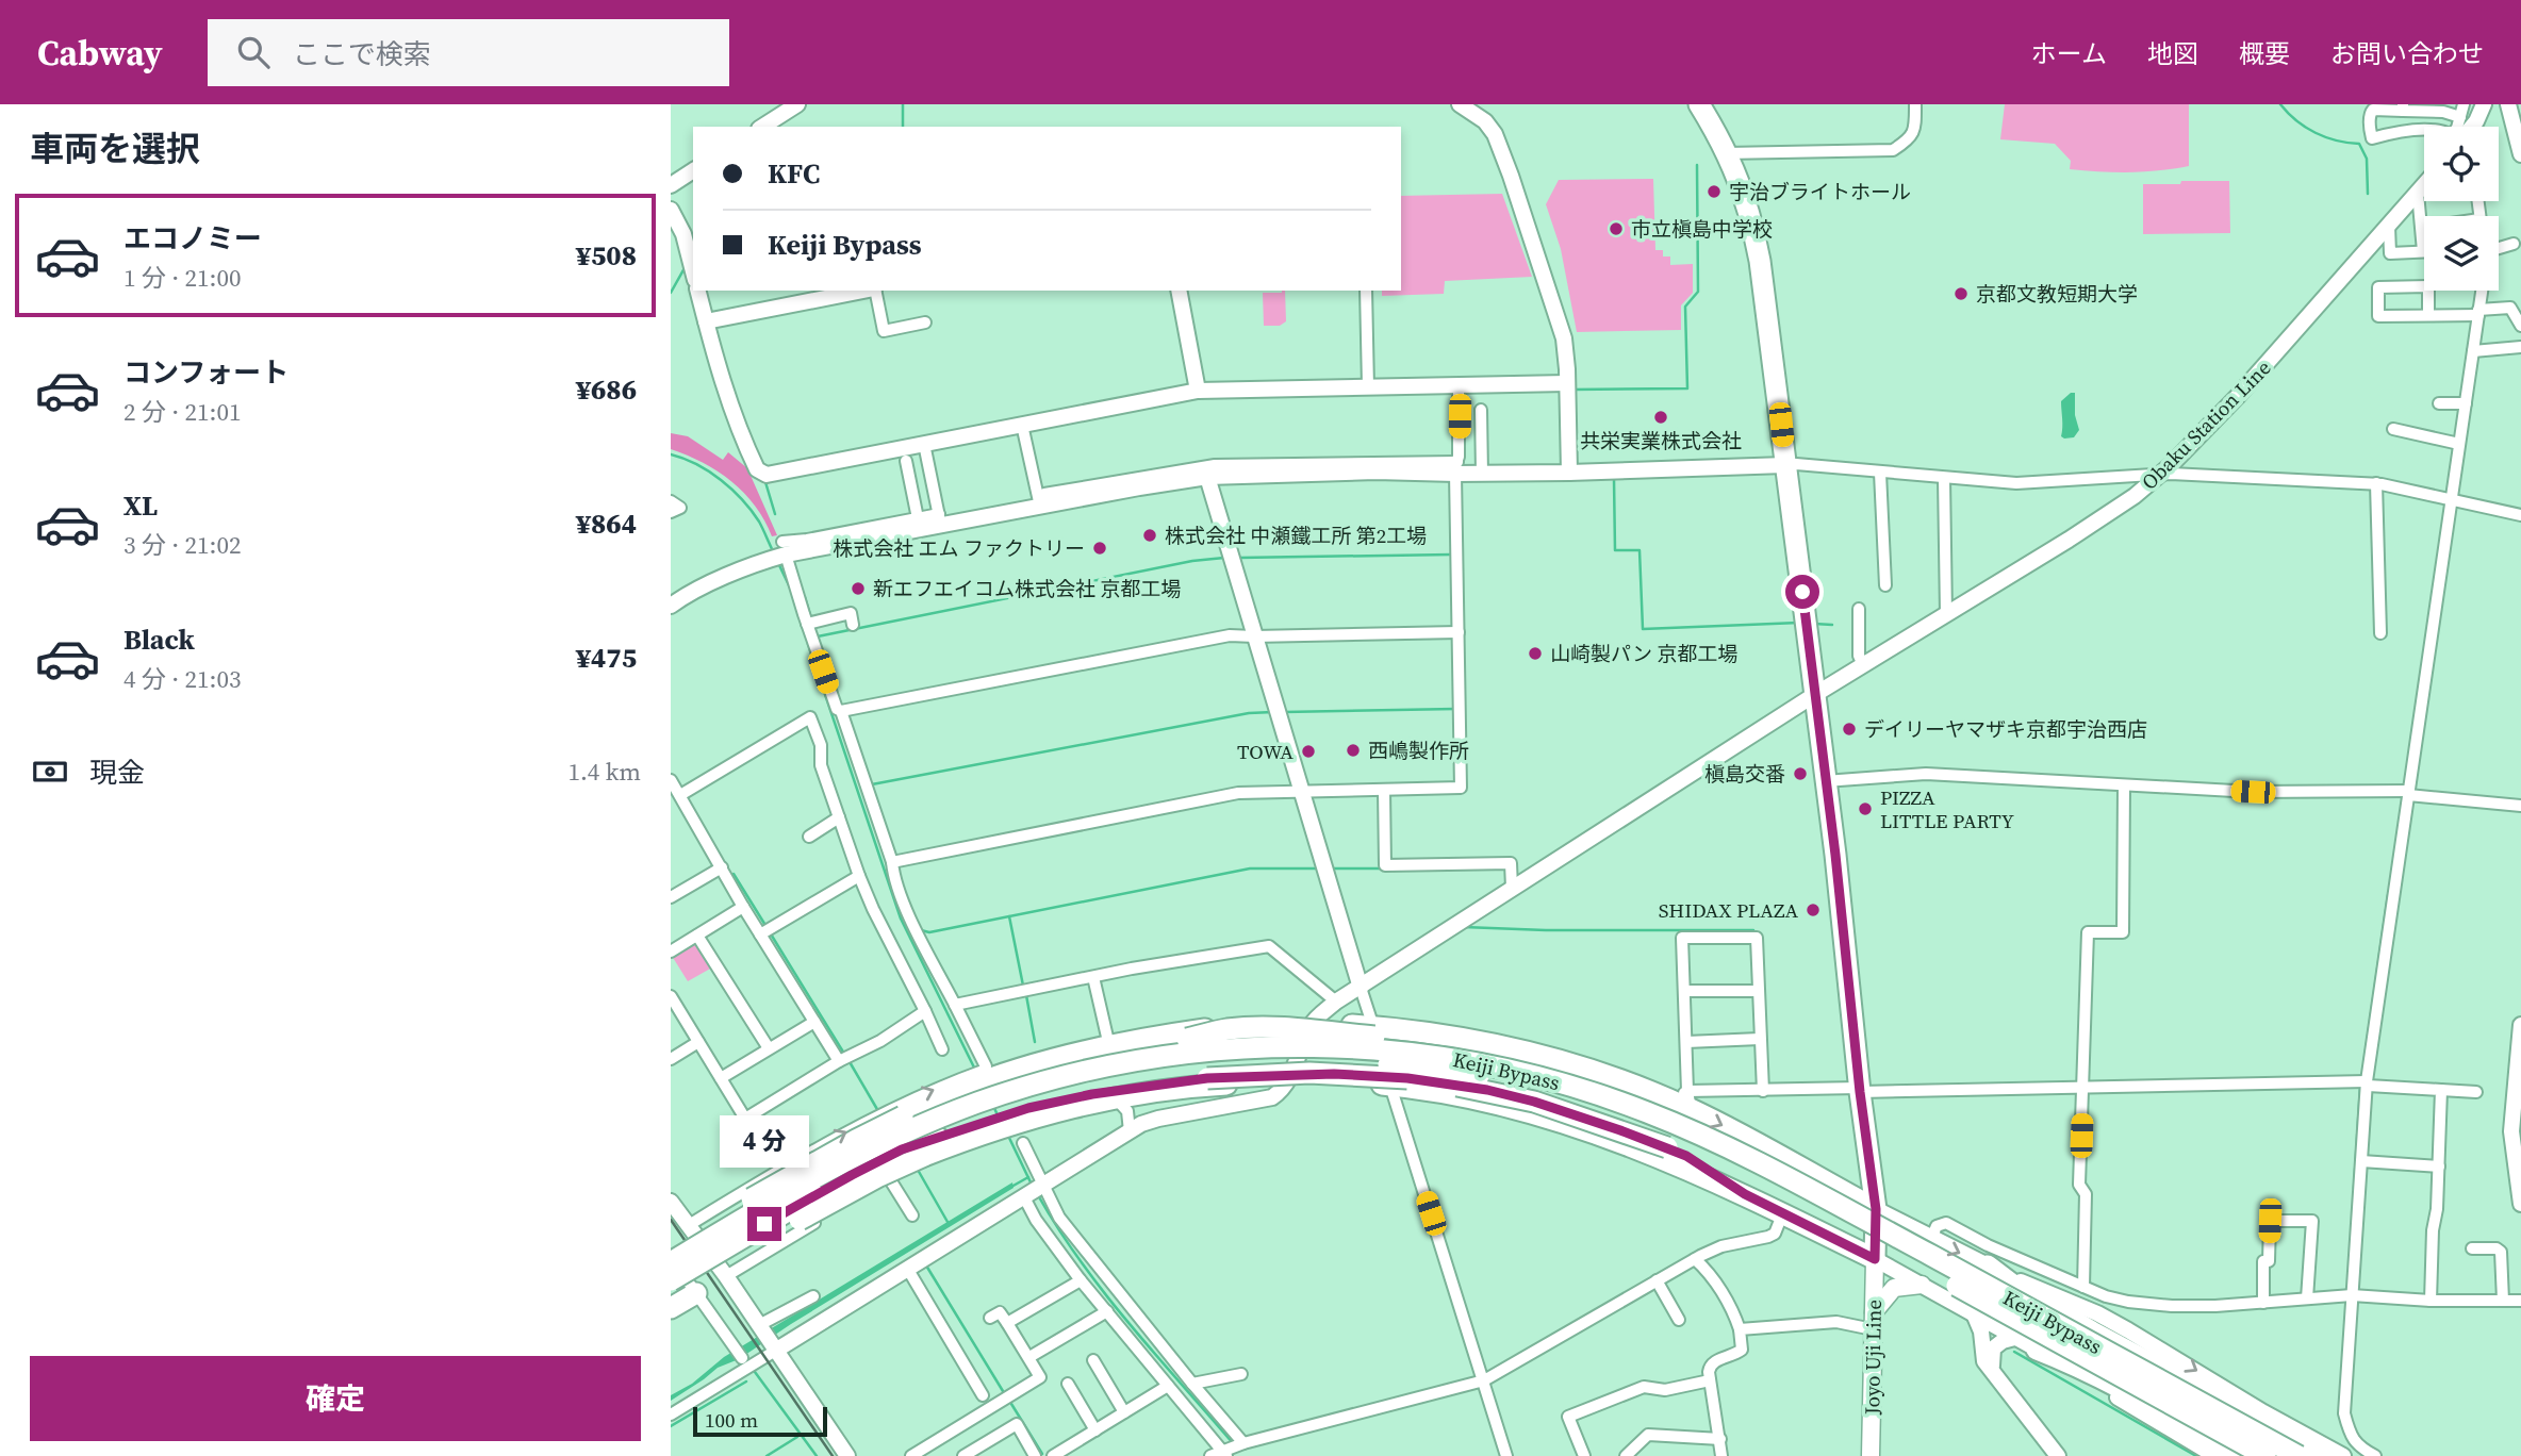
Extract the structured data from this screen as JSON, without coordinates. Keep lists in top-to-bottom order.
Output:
{
  "streets": {
    "highway": ["Keiji Bypass"],
    "main road": ["Joyo Uji Line"],
    "street": ["Obaku Station Line"]
  },
  "places": [
    "宇治ブライトホール",
    "市立槇島中学校",
    "京都文教短期大学",
    "共栄実業株式会社",
    "株式会社 中瀬鐵工所 第2工場",
    "株式会社 エム ファクトリー",
    "新エフエイコム株式会社 京都工場",
    "山崎製パン 京都工場",
    "デイリーヤマザキ京都宇治西店",
    "西嶋製作所",
    "TOWA",
    "槇島交番",
    "PIZZA LITTLE PARTY",
    "SHIDAX PLAZA"
  ],
  "scale_bar": "100 m",
  "page": {
    "header": "Cabway",
    "search": "ここで検索",
    "nav": [
      "ホーム",
      "地図",
      "概要",
      "お問い合わせ"
    ],
    "heading": "車両を選択",
    "banner": ["KFC", "Keiji Bypass"],
    "list": [
      {
        "name": "エコノミー",
        "note": "1 分 · 21:00",
        "value": "¥508"
      },
      {
        "name": "コンフォート",
        "note": "2 分 · 21:01",
        "value": "¥686"
      },
      {
        "name": "XL",
        "note": "3 分 · 21:02",
        "value": "¥864"
      },
      {
        "name": "Black",
        "note": "4 分 · 21:03",
        "value": "¥475"
      }
    ],
    "pay": ["現金", "1.4 km"],
    "bubble": "4 分",
    "buttons": "確定",
    "scale": "100 m"
  }
}
